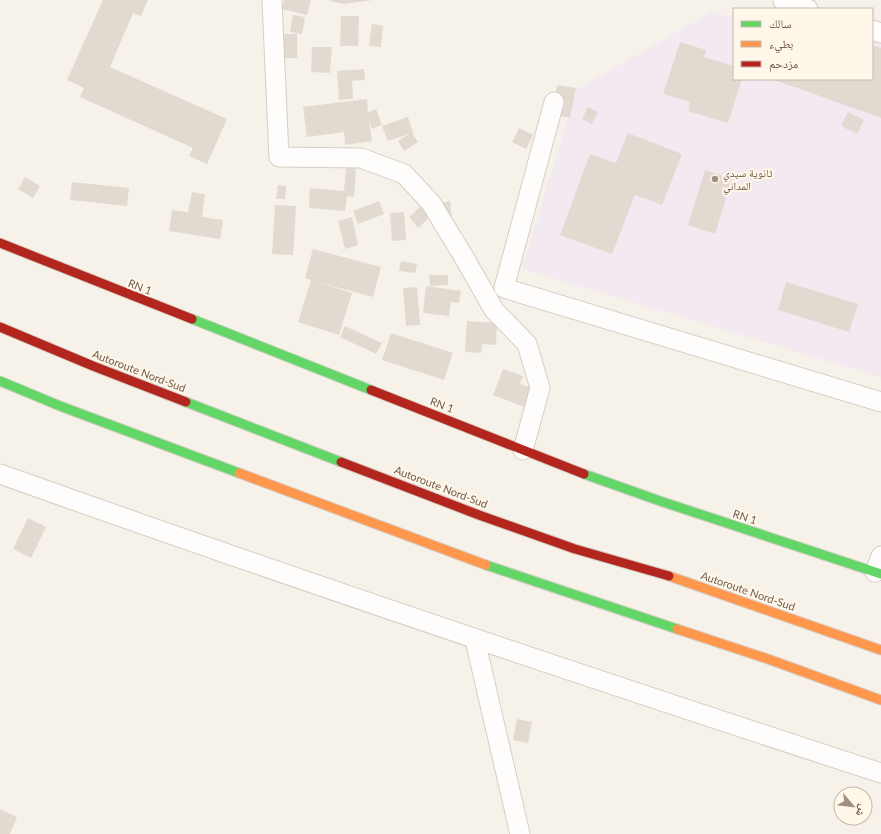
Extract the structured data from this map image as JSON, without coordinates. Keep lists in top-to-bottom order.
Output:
{
  "streets": {
    "main road": ["RN 1", "Autoroute Nord-Sud"]
  },
  "places": ["ثانوية سيدي المداني"],
  "legend": ["سالك", "بطيء", "مزدحم"],
  "north": "bottom right"
}
